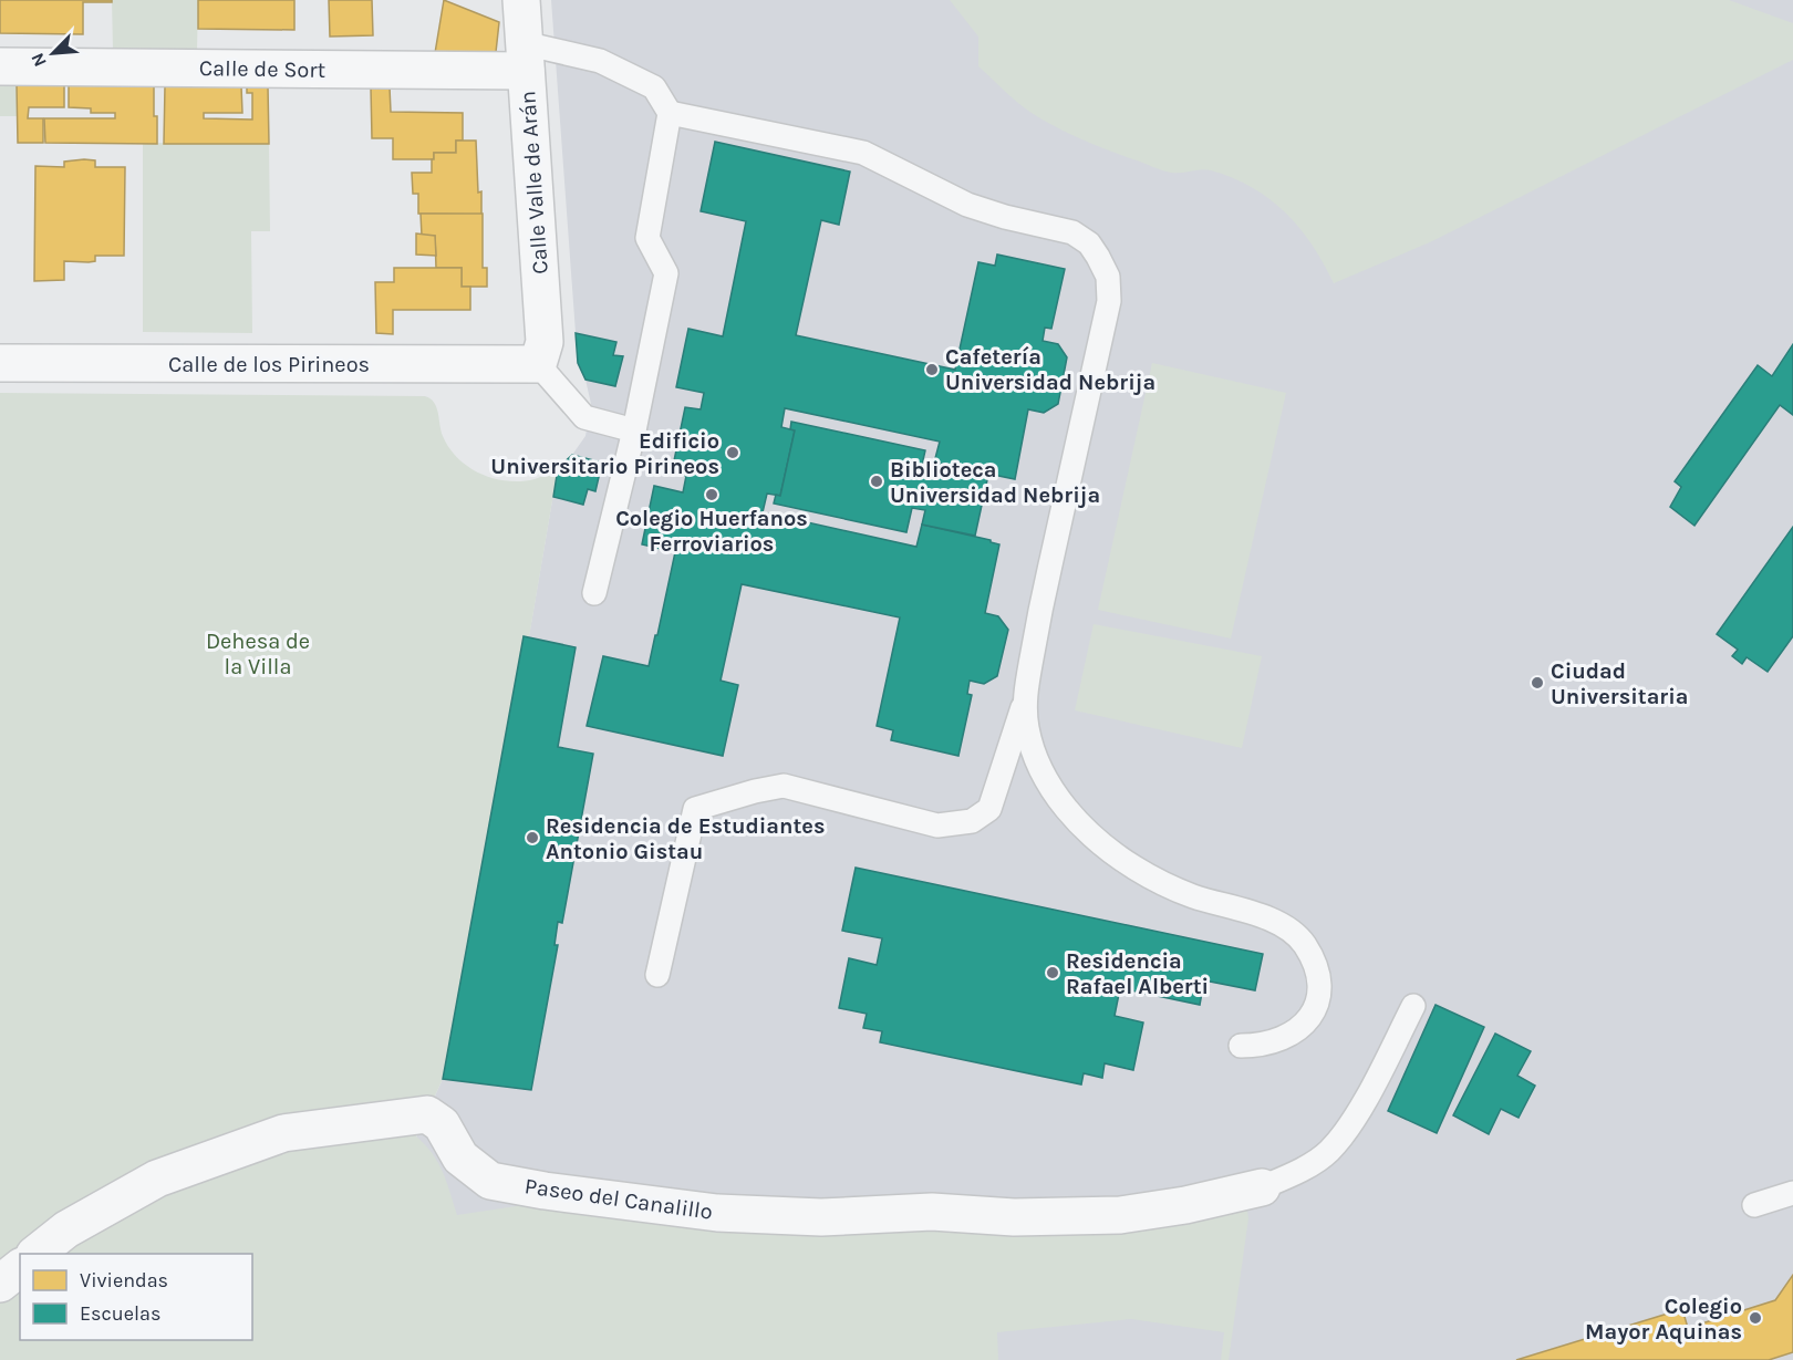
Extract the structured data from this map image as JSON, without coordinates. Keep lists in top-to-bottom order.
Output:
{
  "streets": {
    "street": [
      "Calle de Sort",
      "Calle Valle de Arán",
      "Calle de los Pirineos",
      "Paseo del Canalillo"
    ]
  },
  "crossings": [
    ["Calle de Sort", "Calle Valle de Arán"],
    ["Calle Valle de Arán", "Calle de los Pirineos"]
  ],
  "parks": ["Dehesa de la Villa"],
  "places": [
    "Cafetería Universidad Nebrija",
    "Edificio Universitario Pirineos",
    "Biblioteca Universidad Nebrija",
    "Colegio Huerfanos Ferroviarios",
    "Ciudad Universitaria",
    "Residencia de Estudiantes Antonio Gistau",
    "Residencia Rafael Alberti",
    "Colegio Mayor Aquinas"
  ],
  "legend": ["Viviendas", "Escuelas"],
  "north": "bottom left"
}
